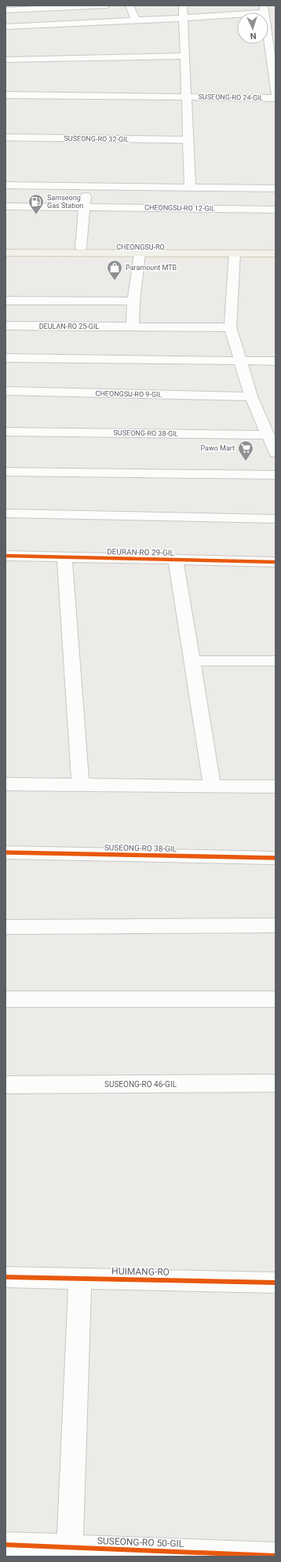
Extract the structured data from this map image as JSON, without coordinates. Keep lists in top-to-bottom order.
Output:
{
  "streets": {
    "main road": ["CHEONGSU-RO"],
    "street": [
      "SUSEONG-RO 24-GIL",
      "SUSEONG-RO 32-GIL",
      "CHEONGSU-RO 12-GIL",
      "DEULAN-RO 25-GIL",
      "CHEONGSU-RO 9-GIL",
      "SUSEONG-RO 38-GIL",
      "DEURAN-RO 29-GIL",
      "SUSEONG-RO 46-GIL",
      "HUIMANG-RO",
      "SUSEONG-RO 50-GIL"
    ]
  },
  "places": {
    "fuel station": ["Samseong Gas Station"],
    "shop": ["Paramount MTB"],
    "supermarket": ["Pawo Mart"]
  },
  "north": "bottom"
}
